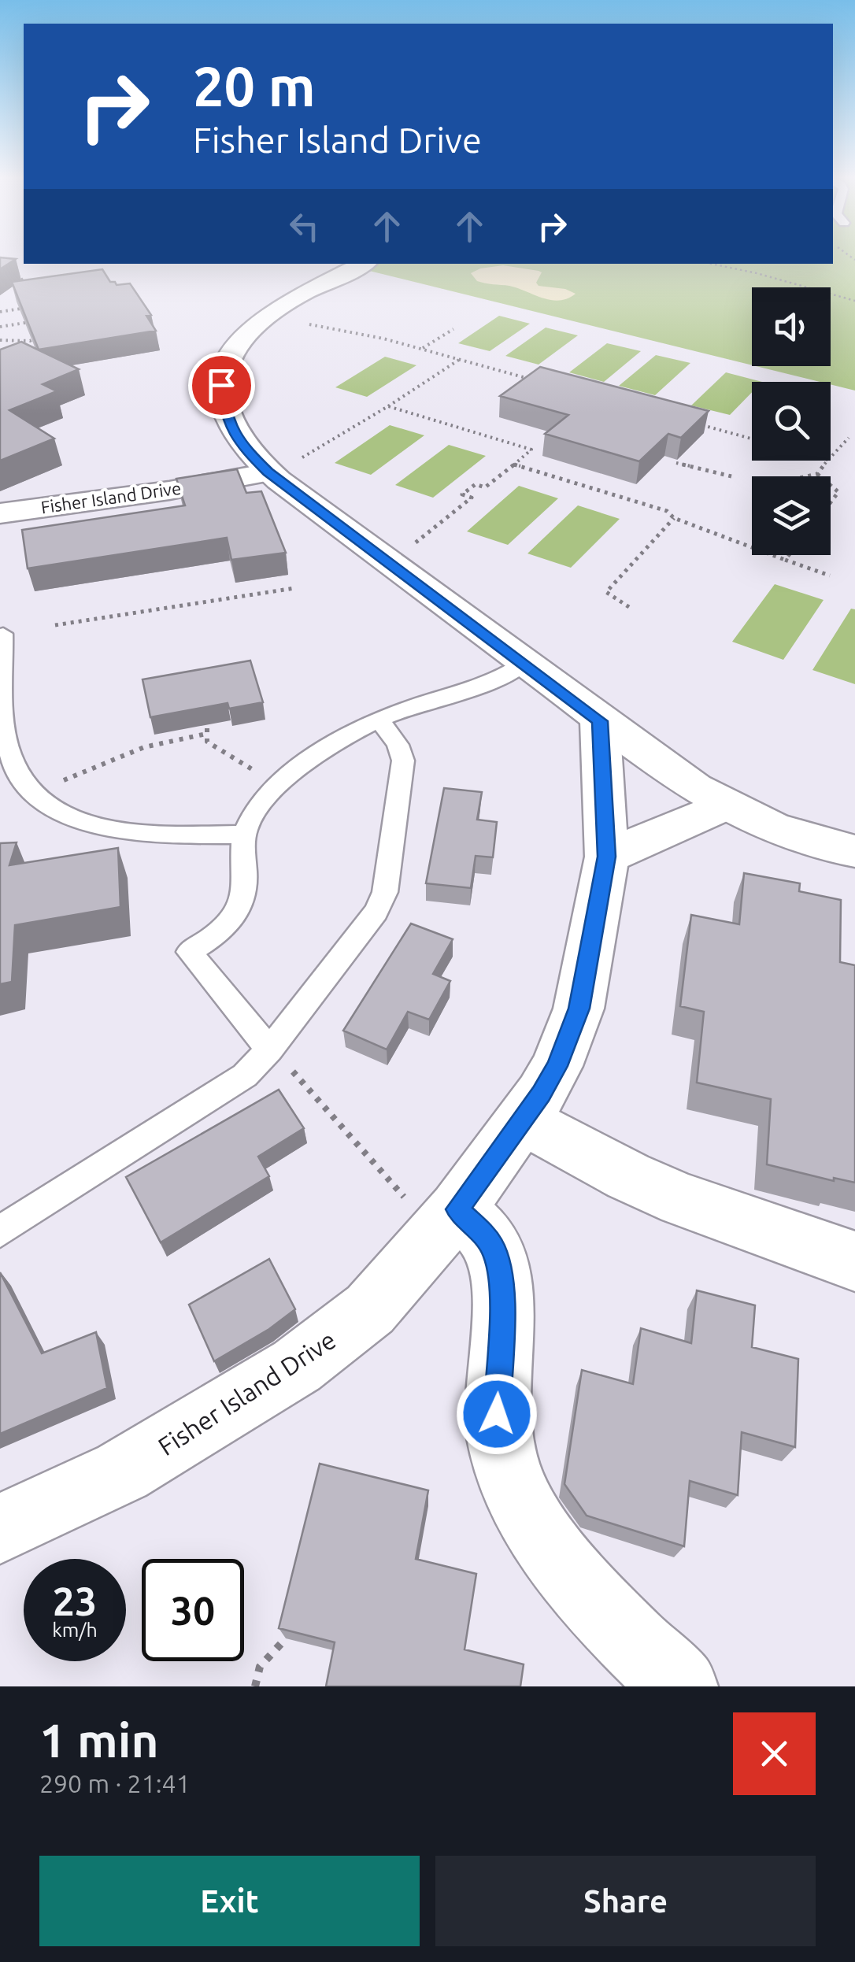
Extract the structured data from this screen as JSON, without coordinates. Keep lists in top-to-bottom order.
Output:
{
  "streets": {
    "street": ["Fisher Island Drive"]
  },
  "page": {
    "turn": ["20 m", "Fisher Island Drive"],
    "speed": "23 km/h",
    "limit": "30",
    "heading": ["1 min", "290 m · 21:41"],
    "buttons": ["Exit", "Share"]
  }
}
